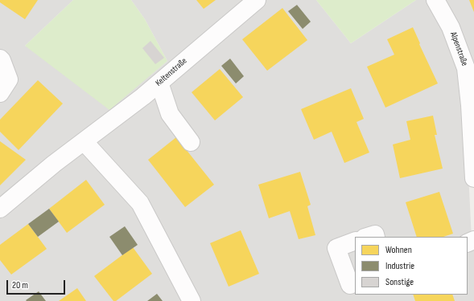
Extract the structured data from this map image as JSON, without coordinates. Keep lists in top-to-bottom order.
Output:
{
  "streets": {
    "street": ["Alpenstraße", "Keltenstraße"]
  },
  "legend": ["Wohnen", "Industrie", "Sonstige"],
  "scale_bar": "20 m"
}
